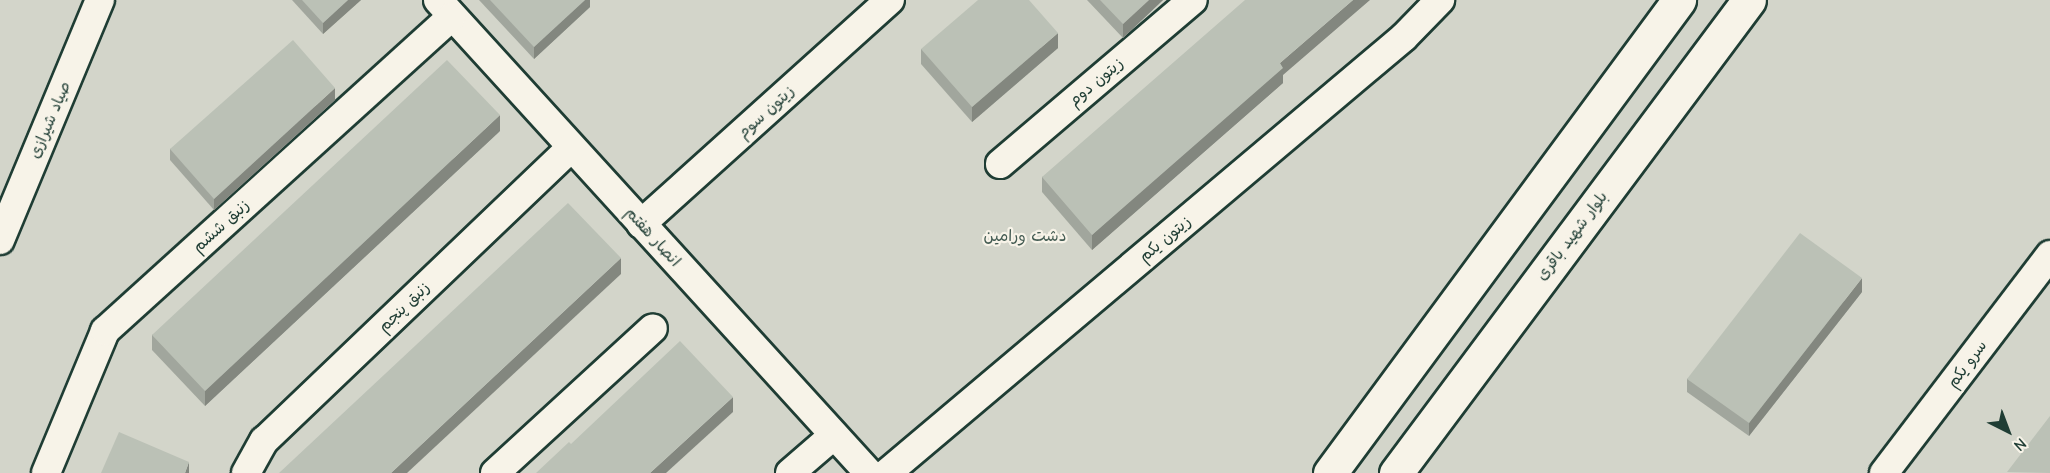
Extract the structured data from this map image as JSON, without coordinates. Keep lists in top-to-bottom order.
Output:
{
  "streets": {
    "street": [
      "زیتون دوم",
      "زیتون سوم",
      "صیاد شیرازی",
      "زنبق ششم",
      "بلوار شهید باقری",
      "انصار هفتم",
      "زیتون یکم",
      "زنبق پنجم",
      "سرو یکم"
    ]
  },
  "crossings": [
    ["زیتون سوم", "انصار هفتم"],
    ["زنبق ششم", "انصار هفتم"],
    ["انصار هفتم", "زنبق پنجم"]
  ],
  "parks": ["دشت ورامین"],
  "north": "bottom right"
}
